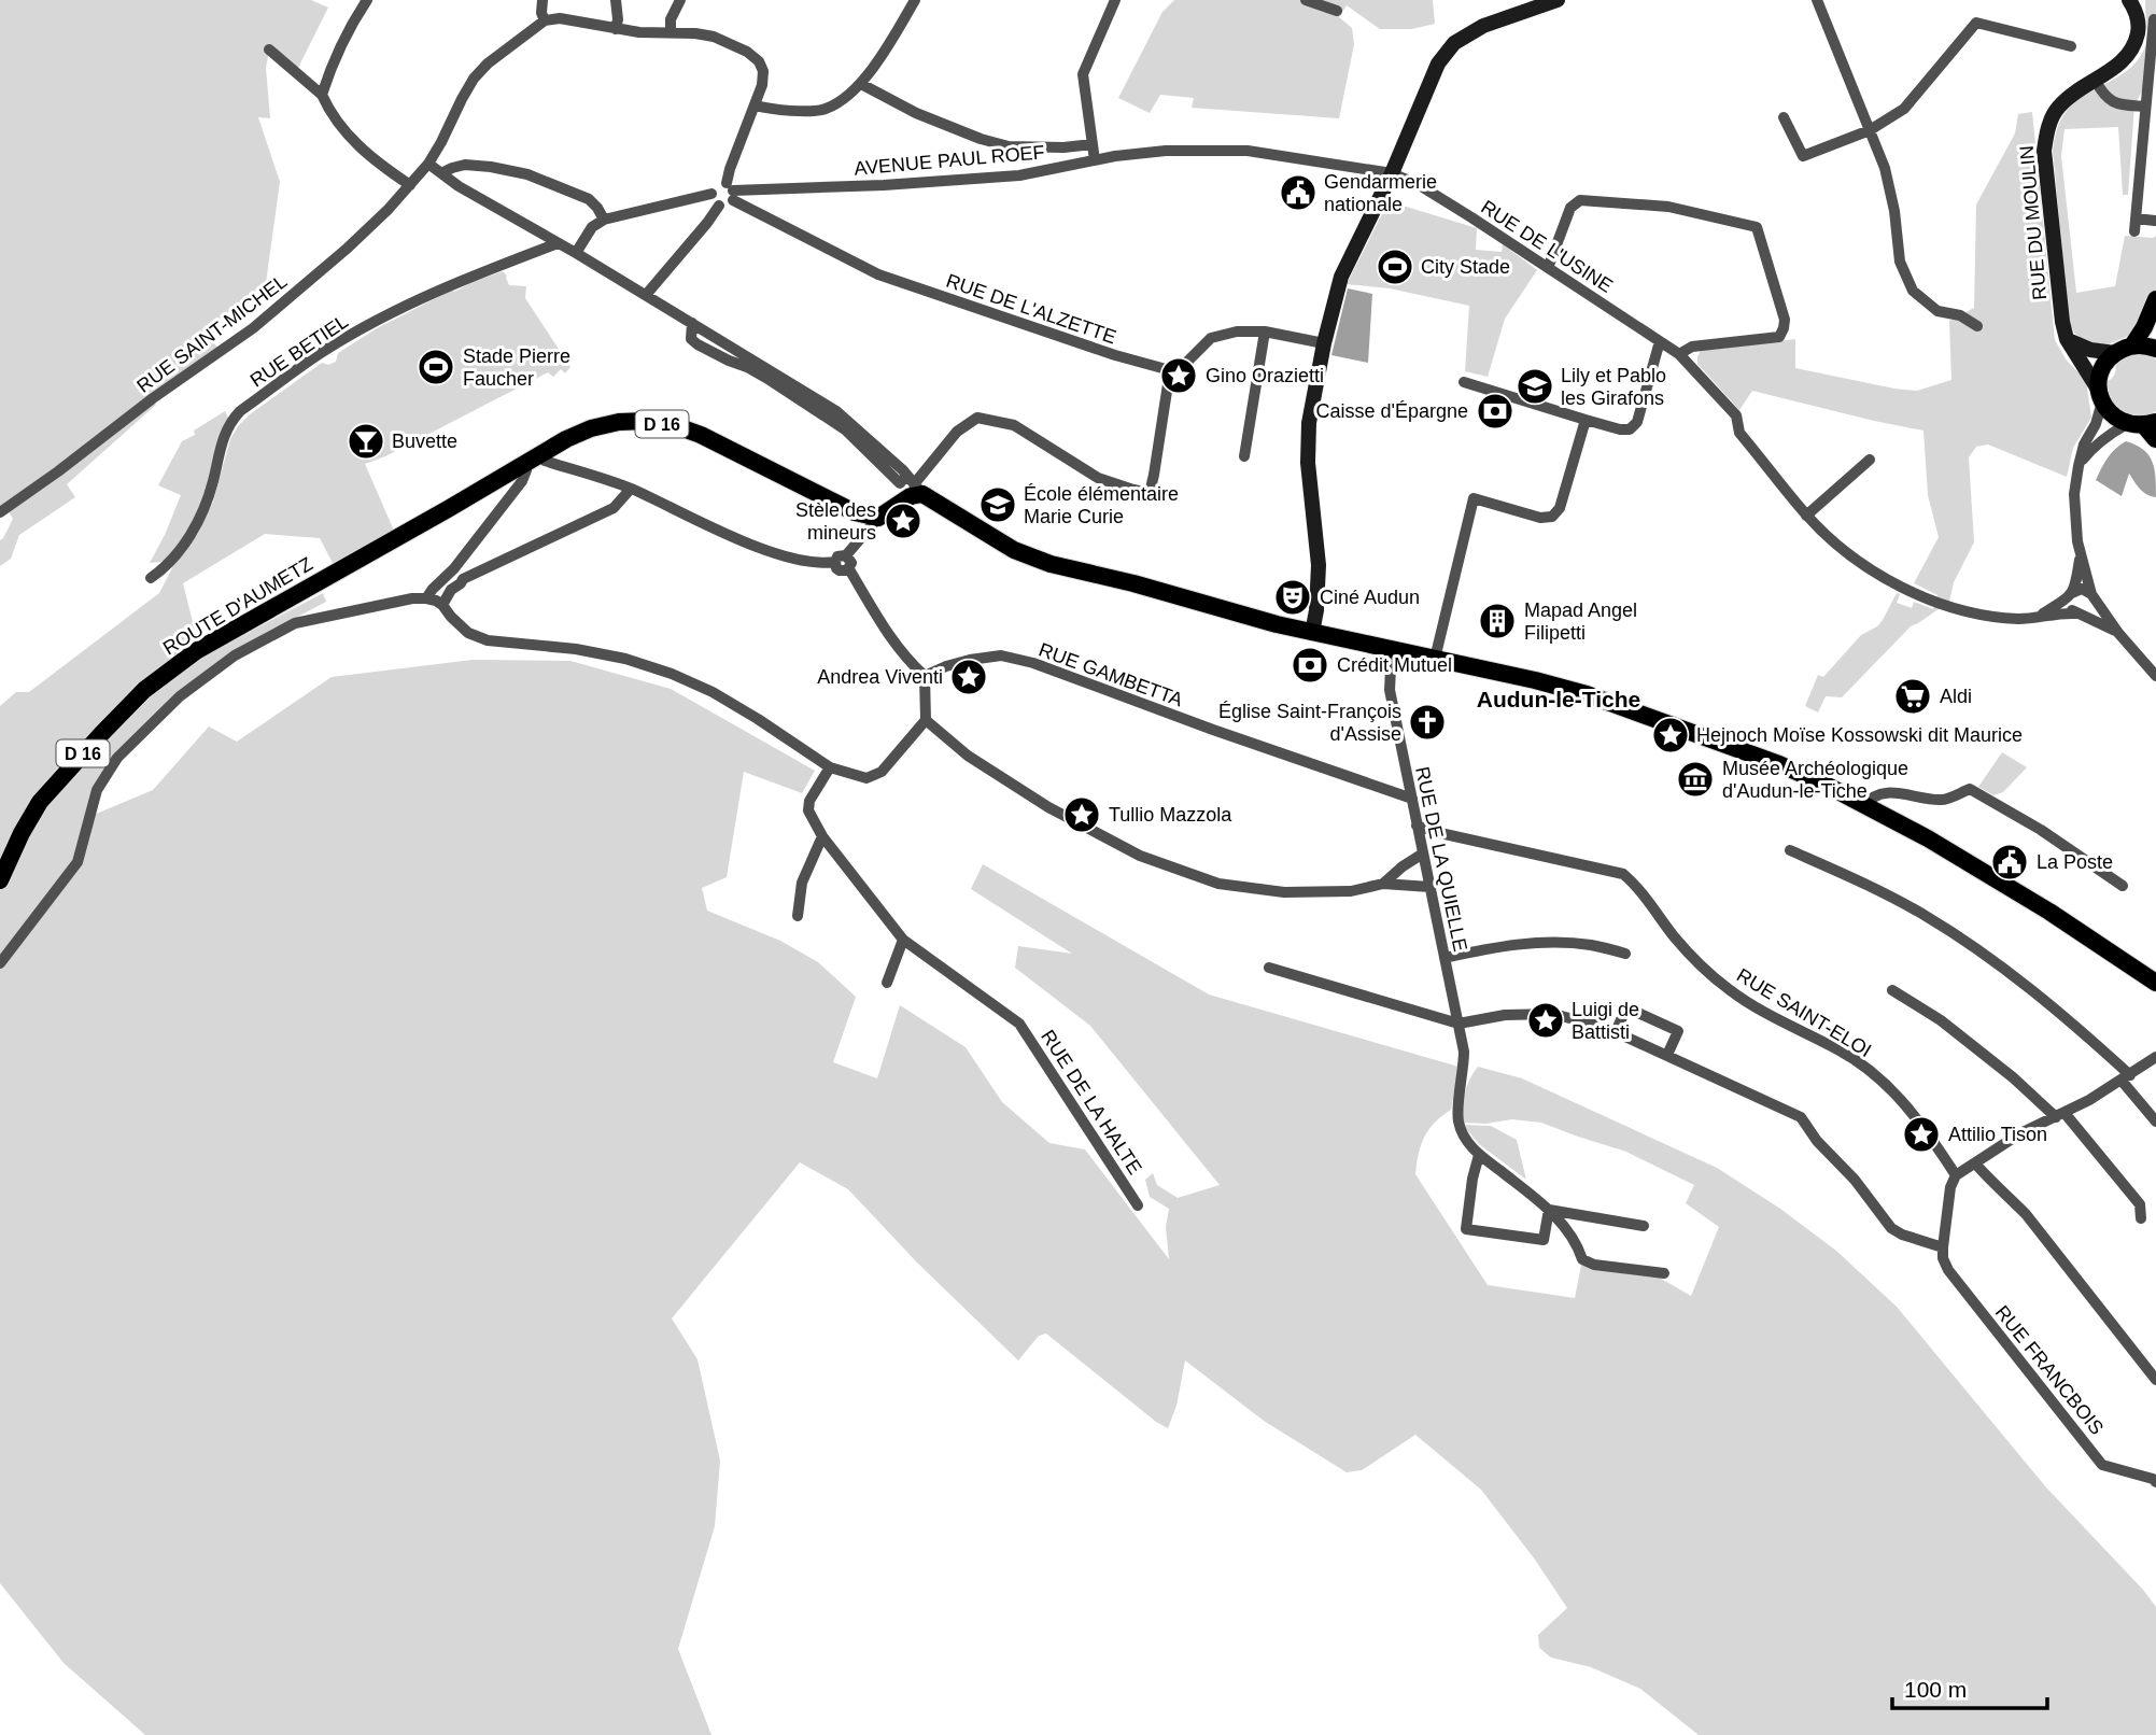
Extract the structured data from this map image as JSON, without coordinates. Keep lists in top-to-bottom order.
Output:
{
  "streets": {
    "main road": ["RUE DU MOULIN", "D 16", "ROUTE D'AUMETZ"],
    "street": [
      "AVENUE PAUL ROEF",
      "RUE DE L'USINE",
      "RUE DE L'ALZETTE",
      "RUE SAINT-MICHEL",
      "RUE BETIEL",
      "RUE GAMBETTA",
      "RUE DE LA QUIELLE",
      "RUE SAINT-ELOI",
      "RUE DE LA HALTE",
      "RUE FRANCBOIS"
    ]
  },
  "crossings": [
    ["AVENUE PAUL ROEF", "RUE DE L'USINE"],
    ["AVENUE PAUL ROEF", "RUE DE L'ALZETTE"],
    ["D 16", "ROUTE D'AUMETZ"],
    ["RUE GAMBETTA", "RUE DE LA QUIELLE"],
    ["RUE DE LA QUIELLE", "RUE SAINT-ELOI"]
  ],
  "districts": ["Audun-le-Tiche"],
  "places": {
    "public building": ["Gendarmerie nationale", "La Poste"],
    "sports": ["City Stade", "Stade Pierre Faucher"],
    "place": [
      "Gino Orazietti",
      "Stèle des mineurs",
      "Andrea Viventi",
      "Hejnoch Moïse Kossowski dit Maurice",
      "Tullio Mazzola",
      "Luigi de Battisti",
      "Attilio Tison"
    ],
    "school or university": ["Lily et Pablo les Girafons", "École élémentaire Marie Curie"],
    "bank": ["Caisse d'Épargne", "Crédit Mutuel"],
    "bar": ["Buvette"],
    "theatre": ["Ciné Audun"],
    "building": ["Mapad Angel Filipetti"],
    "supermarket": ["Aldi"],
    "church": ["Église Saint-François d'Assise"],
    "museum": ["Musée Archéologique d'Audun-le-Tiche"]
  },
  "scale_bar": "100 m"
}
